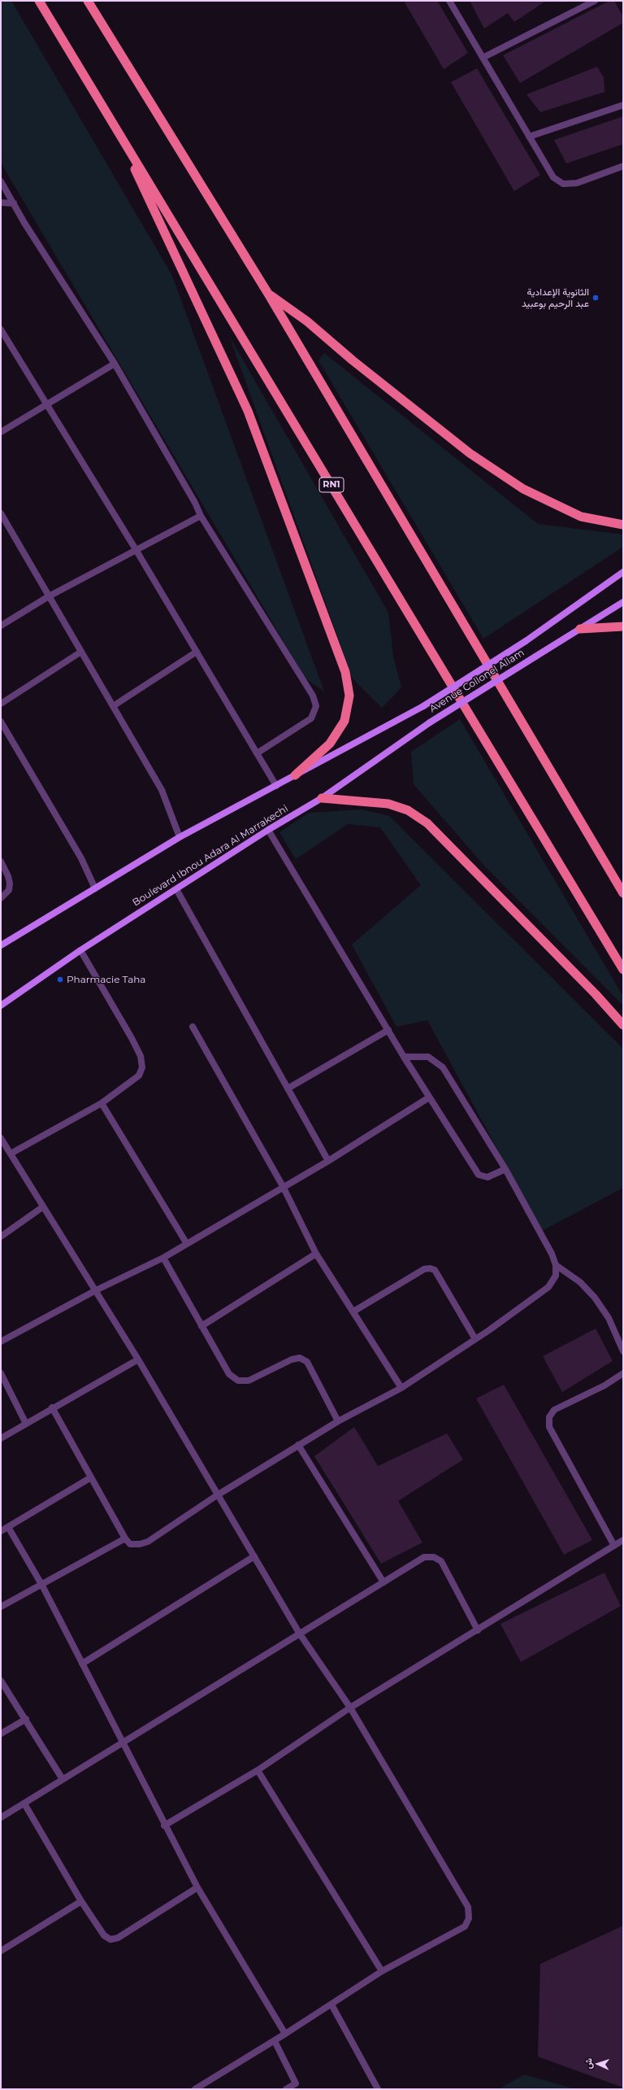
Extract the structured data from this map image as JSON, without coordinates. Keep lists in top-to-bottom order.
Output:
{
  "streets": {
    "highway": ["RN1"],
    "main road": ["Avenue Collonel Allam", "Boulevard Ibnou Adara Al Marrakechi"]
  },
  "crossings": [
    ["Avenue Collonel Allam", "Boulevard Ibnou Adara Al Marrakechi"]
  ],
  "places": ["الثانوية الإعدادية عبد الرحيم بوعبيد", "Pharmacie Taha"],
  "north": "left"
}
